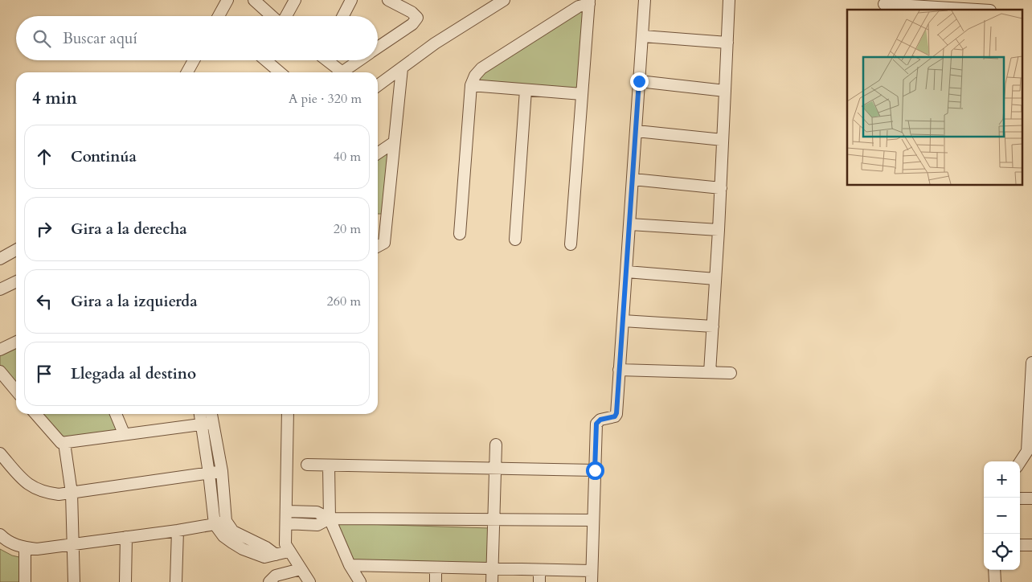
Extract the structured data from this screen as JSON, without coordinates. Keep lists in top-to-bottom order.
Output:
{
  "page": {
    "search": "Buscar aquí",
    "heading": ["4 min", "A pie · 320 m"],
    "list": [
      ["Continúa", "40 m"],
      ["Gira a la derecha", "20 m"],
      ["Gira a la izquierda", "260 m"],
      "Llegada al destino"
    ],
    "map_buttons": ["+", "−"]
  }
}
